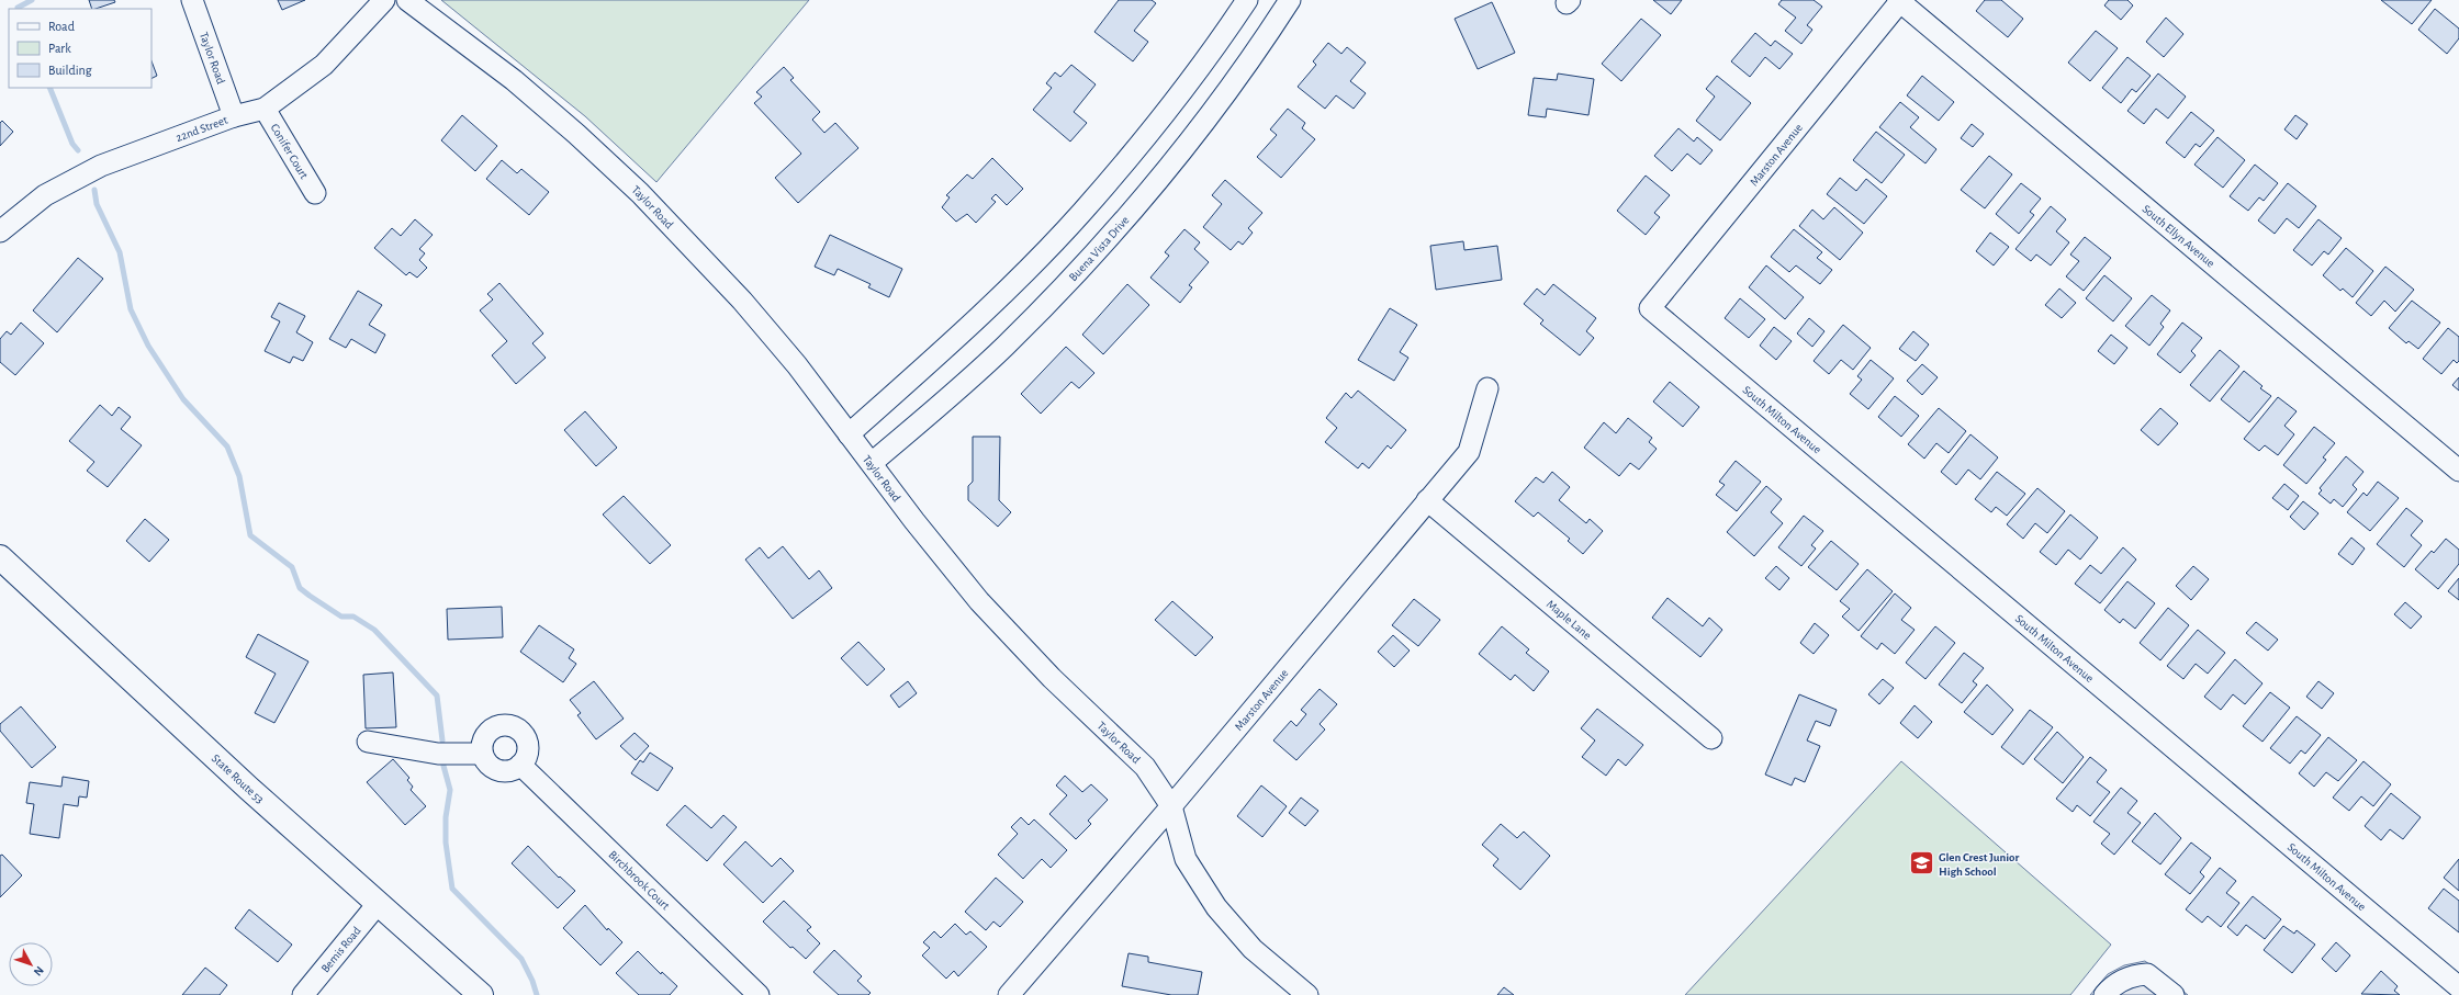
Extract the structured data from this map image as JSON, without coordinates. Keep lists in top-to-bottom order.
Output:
{
  "streets": {
    "main road": ["State Route 53"],
    "street": [
      "Taylor Road",
      "22nd Street",
      "Conifer Court",
      "Marston Avenue",
      "South Ellyn Avenue",
      "Buena Vista Drive",
      "South Milton Avenue",
      "Maple Lane",
      "Birchbrook Court",
      "Bemis Road"
    ]
  },
  "crossings": [
    ["Taylor Road", "22nd Street"],
    ["Taylor Road", "Marston Avenue"],
    ["Taylor Road", "Buena Vista Drive"],
    ["22nd Street", "Conifer Court"],
    ["Marston Avenue", "South Ellyn Avenue"],
    ["Marston Avenue", "South Milton Avenue"],
    ["Marston Avenue", "Maple Lane"],
    ["State Route 53", "Bemis Road"]
  ],
  "places": {
    "school or university": ["Glen Crest Junior High School"]
  },
  "legend": ["Road", "Park", "Building"],
  "north": "bottom right"
}
